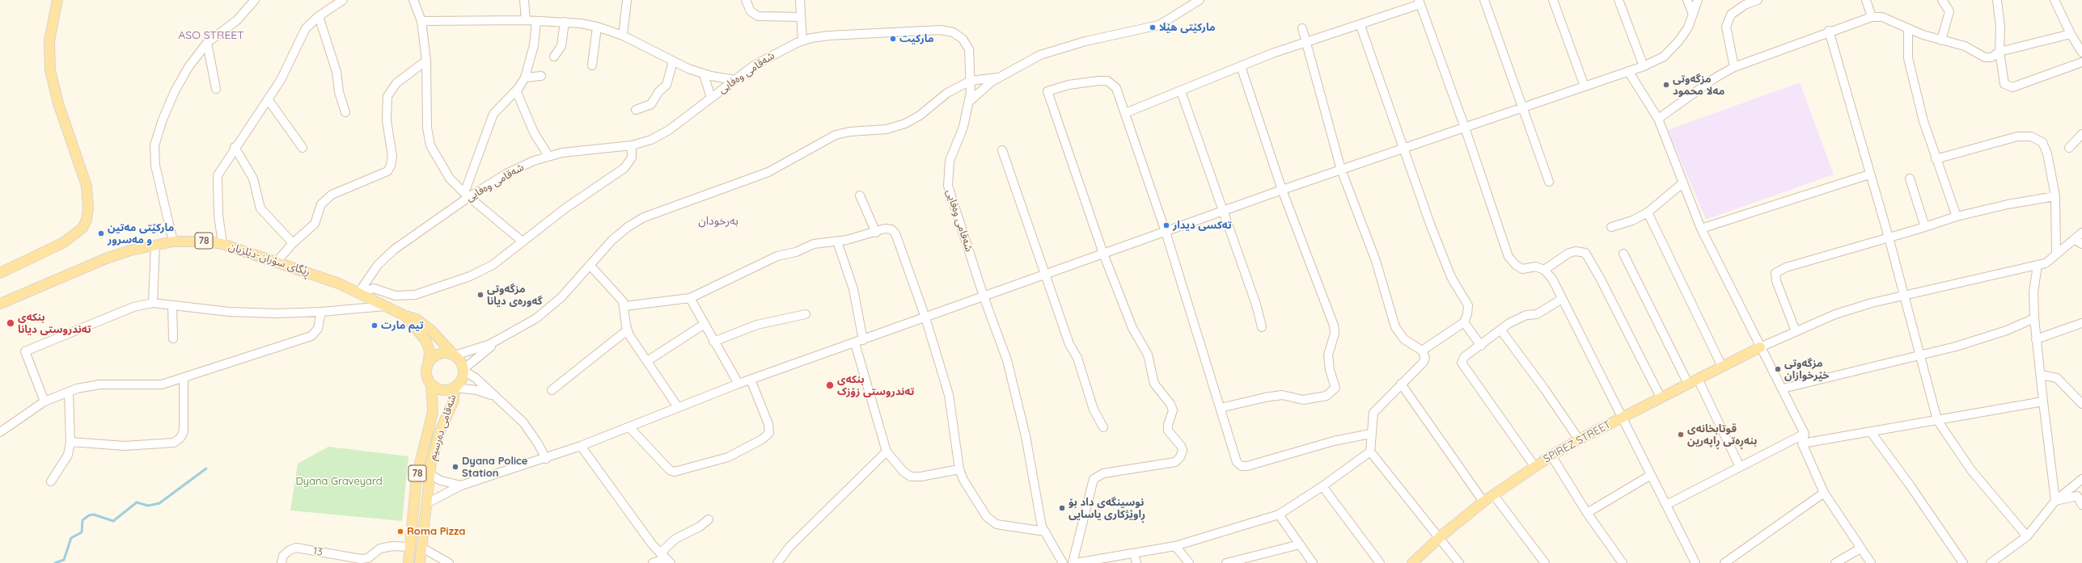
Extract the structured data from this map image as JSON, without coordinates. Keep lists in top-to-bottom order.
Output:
{
  "streets": {
    "main road": [
      "78",
      "ڕێگای سۆران-دێلزیان",
      "شەقامی دەرسیم",
      "SPIREZ STREET"
    ],
    "street": ["شەقامی وەفایی", "13"]
  },
  "crossings": [
    ["شەقامی وەفایی", "ڕێگای سۆران-دێلزیان"],
    ["78", "ڕێگای سۆران-دێلزیان"],
    ["78", "شەقامی دەرسیم"],
    ["78", "13"],
    ["ڕێگای سۆران-دێلزیان", "شەقامی دەرسیم"]
  ],
  "districts": ["ASO STREET", "بەرخودان"],
  "parks": ["Dyana Graveyard"],
  "places": [
    "مارکێتی هێلا",
    "ماركيت",
    "مزگه‌وتی مه‌لا محمود",
    "تەكسی دیدار",
    "مارکێتی مەتین و مەسرور",
    "مزگەوتی گەورەی دیانا",
    "بنکەی تەندروستی دیانا",
    "تیم مارت",
    "مزگەوتی خێرخوازان",
    "بنکەی تەندروستی زۆزک",
    "قوتابخانەی بنەڕەتی ڕاپەرین",
    "Dyana Police Station",
    "نوسینگەی داد بۆ ڕاوێژكاری یاسایی",
    "Roma Pizza"
  ]
}
